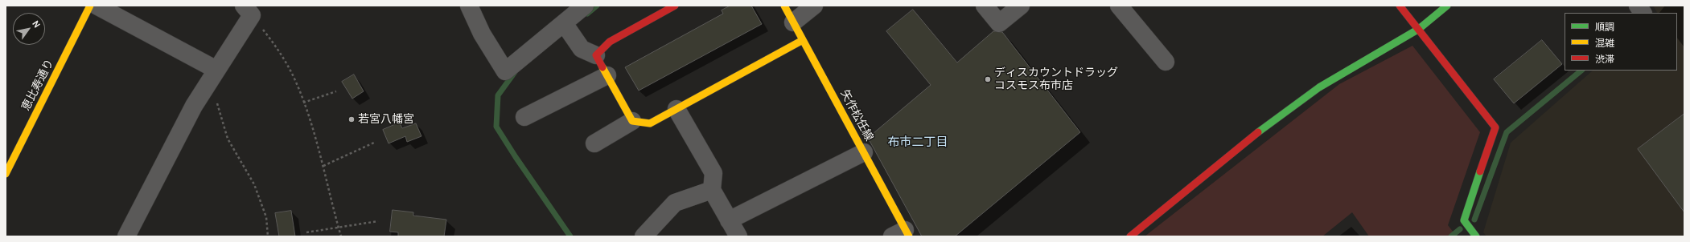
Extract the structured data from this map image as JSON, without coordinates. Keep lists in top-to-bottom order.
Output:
{
  "streets": {
    "street": ["恵比寿通り", "矢作松任線"]
  },
  "districts": ["布市二丁目"],
  "places": ["ディスカウントドラッグ コスモス布市店", "若宮八幡宮"],
  "legend": ["順調", "混雑", "渋滞"],
  "north": "top right"
}
